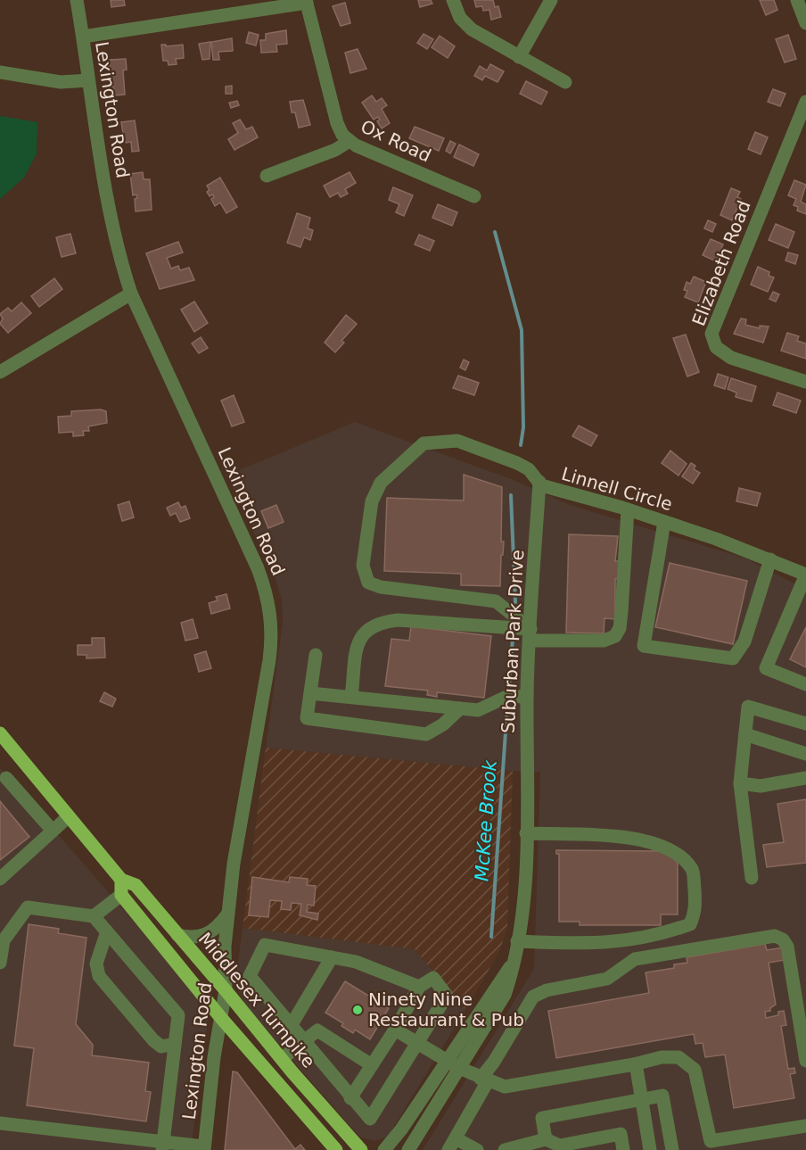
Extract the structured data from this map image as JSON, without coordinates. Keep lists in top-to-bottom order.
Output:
{
  "streets": {
    "main road": ["Middlesex Turnpike"],
    "street": [
      "Lexington Road",
      "Ox Road",
      "Elizabeth Road",
      "Linnell Circle",
      "Suburban Park Drive"
    ]
  },
  "crossings": [
    ["Lexington Road", "Middlesex Turnpike"],
    ["Linnell Circle", "Suburban Park Drive"]
  ],
  "water": ["McKee Brook"],
  "places": ["Ninety Nine Restaurant & Pub"]
}
